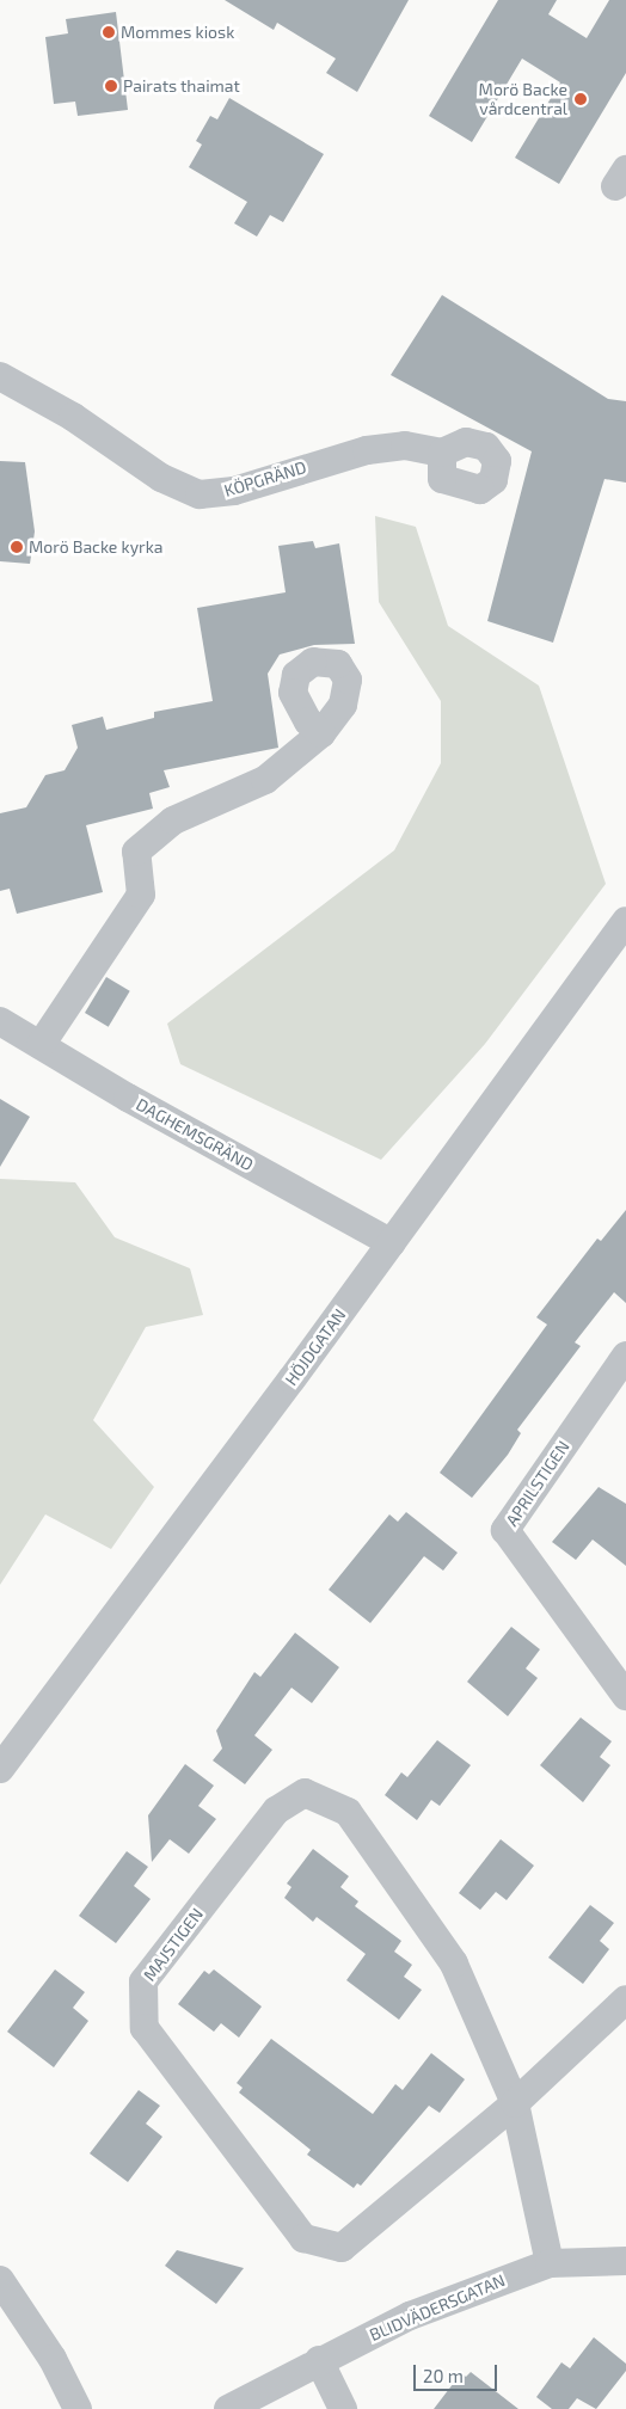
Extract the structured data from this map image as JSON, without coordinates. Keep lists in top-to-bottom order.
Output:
{
  "streets": {
    "street": [
      "KÖPGRÄND",
      "DAGHEMSGRÄND",
      "HÖJDGATAN",
      "APRILSTIGEN",
      "MAJSTIGEN",
      "BLIDVÄDERSGATAN"
    ]
  },
  "crossings": [
    ["DAGHEMSGRÄND", "HÖJDGATAN"],
    ["MAJSTIGEN", "BLIDVÄDERSGATAN"]
  ],
  "places": [
    "Mommes kiosk",
    "Pairats thaimat",
    "Morö Backe vårdcentral",
    "Morö Backe kyrka"
  ],
  "scale_bar": "20 m"
}
